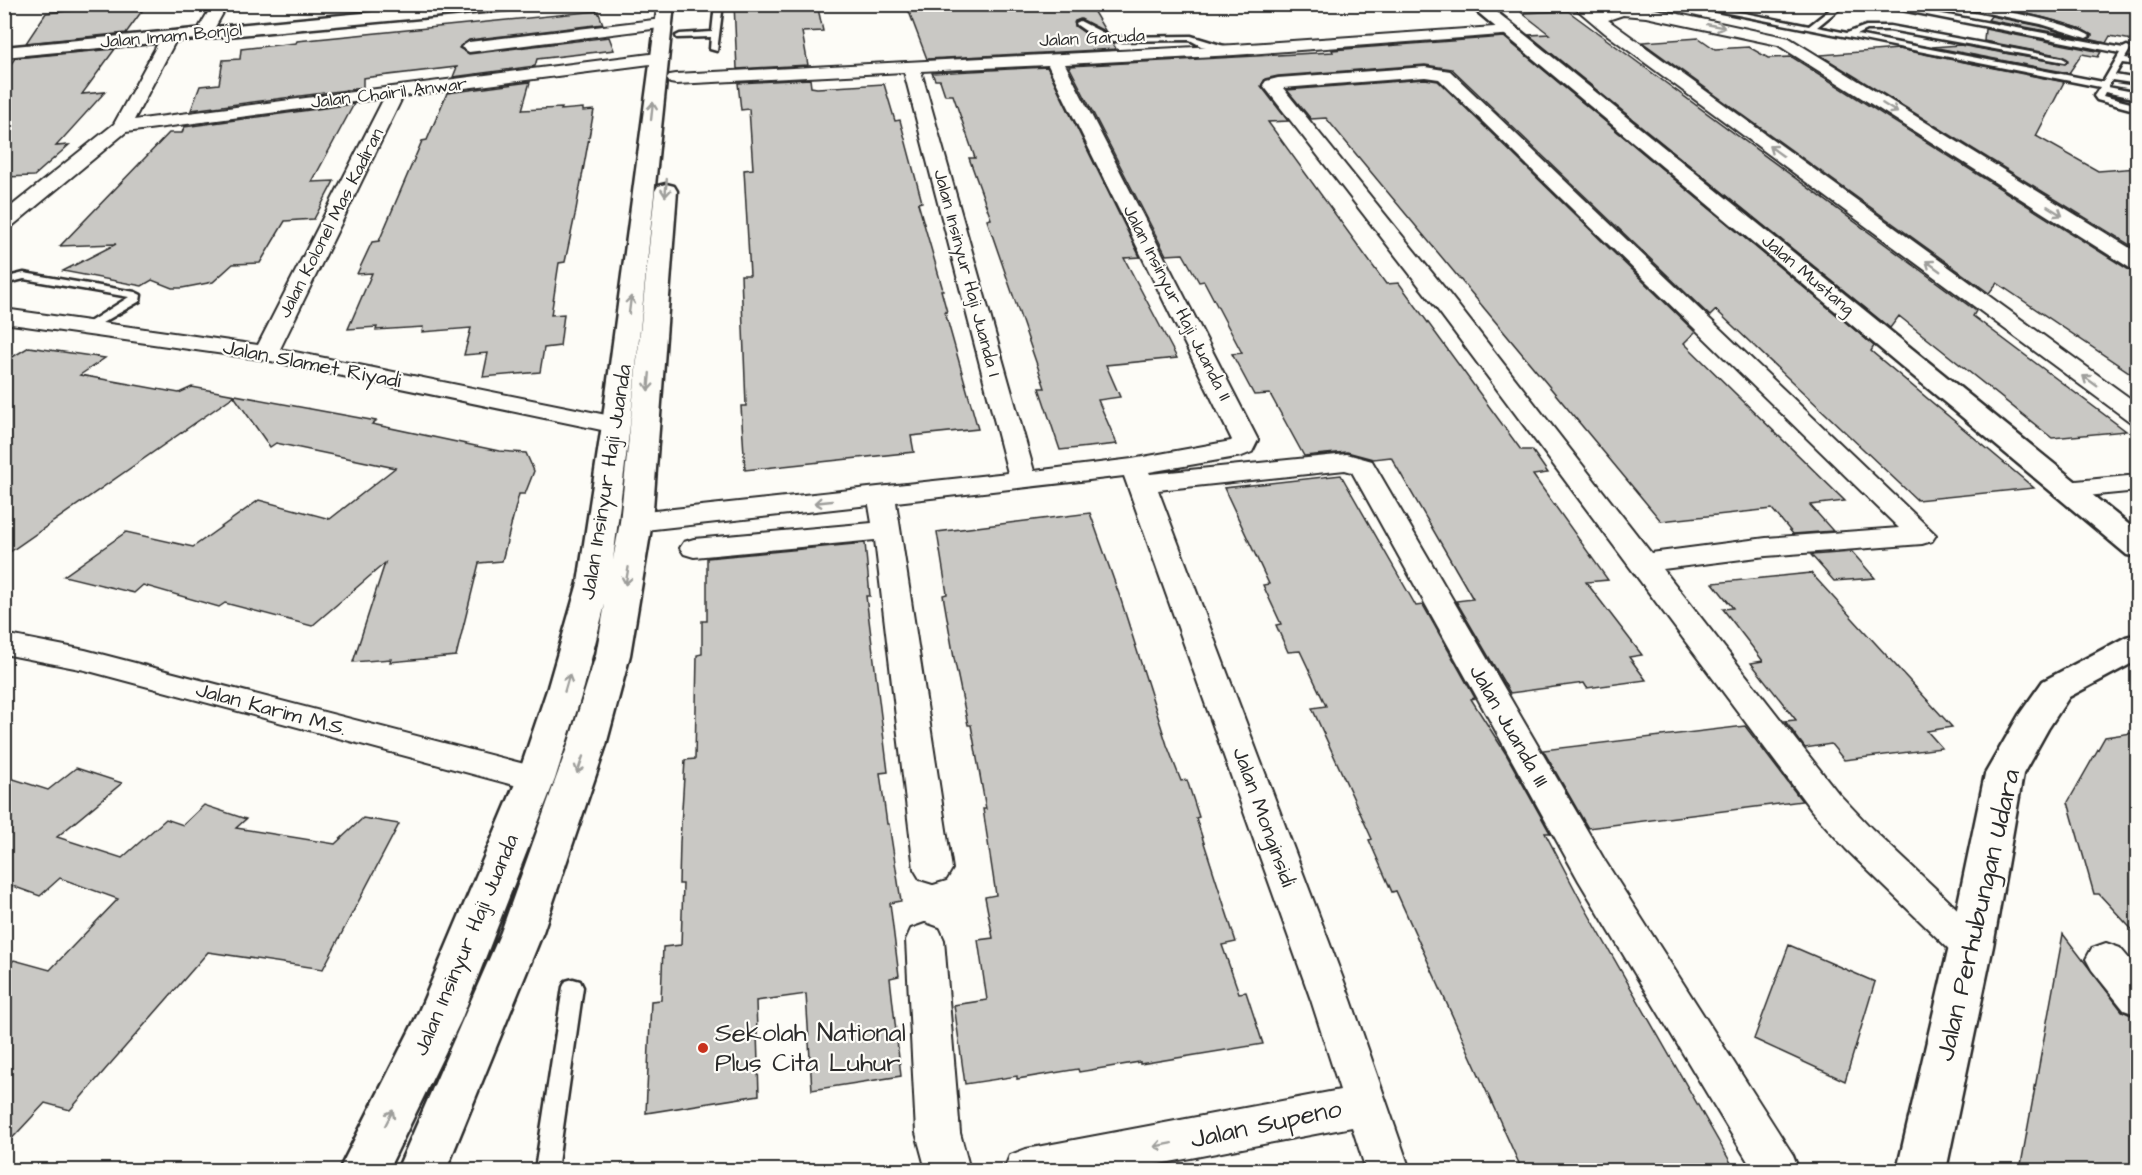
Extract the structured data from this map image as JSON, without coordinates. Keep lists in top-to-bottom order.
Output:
{
  "streets": {
    "main road": [
      "Jalan Imam Bonjol",
      "Jalan Mustang",
      "Jalan Insinyur Haji Juanda",
      "Jalan Perhubungan Udara"
    ],
    "street": [
      "Jalan Garuda",
      "Jalan Chairil Anwar",
      "Jalan Kolonel Mas Kadiran",
      "Jalan Insinyur Haji Juanda I",
      "Jalan Insinyur Haji Juanda II",
      "Jalan Slamet Riyadi",
      "Jalan Karim M.S.",
      "Jalan Juanda III",
      "Jalan Monginsidi",
      "Jalan Supeno"
    ]
  },
  "crossings": [
    ["Jalan Garuda", "Jalan Chairil Anwar"],
    ["Jalan Garuda", "Jalan Insinyur Haji Juanda I"],
    ["Jalan Garuda", "Jalan Mustang"],
    ["Jalan Garuda", "Jalan Insinyur Haji Juanda II"],
    ["Jalan Garuda", "Jalan Insinyur Haji Juanda"],
    ["Jalan Chairil Anwar", "Jalan Kolonel Mas Kadiran"],
    ["Jalan Chairil Anwar", "Jalan Insinyur Haji Juanda"],
    ["Jalan Kolonel Mas Kadiran", "Jalan Slamet Riyadi"],
    ["Jalan Insinyur Haji Juanda II", "Jalan Juanda III"],
    ["Jalan Insinyur Haji Juanda II", "Jalan Monginsidi"],
    ["Jalan Slamet Riyadi", "Jalan Insinyur Haji Juanda"],
    ["Jalan Insinyur Haji Juanda", "Jalan Karim M.S."],
    ["Jalan Juanda III", "Jalan Monginsidi"],
    ["Jalan Monginsidi", "Jalan Supeno"]
  ],
  "one_way": ["Jalan Supeno"],
  "places": ["Sekolah National Plus Cita Luhur"]
}
